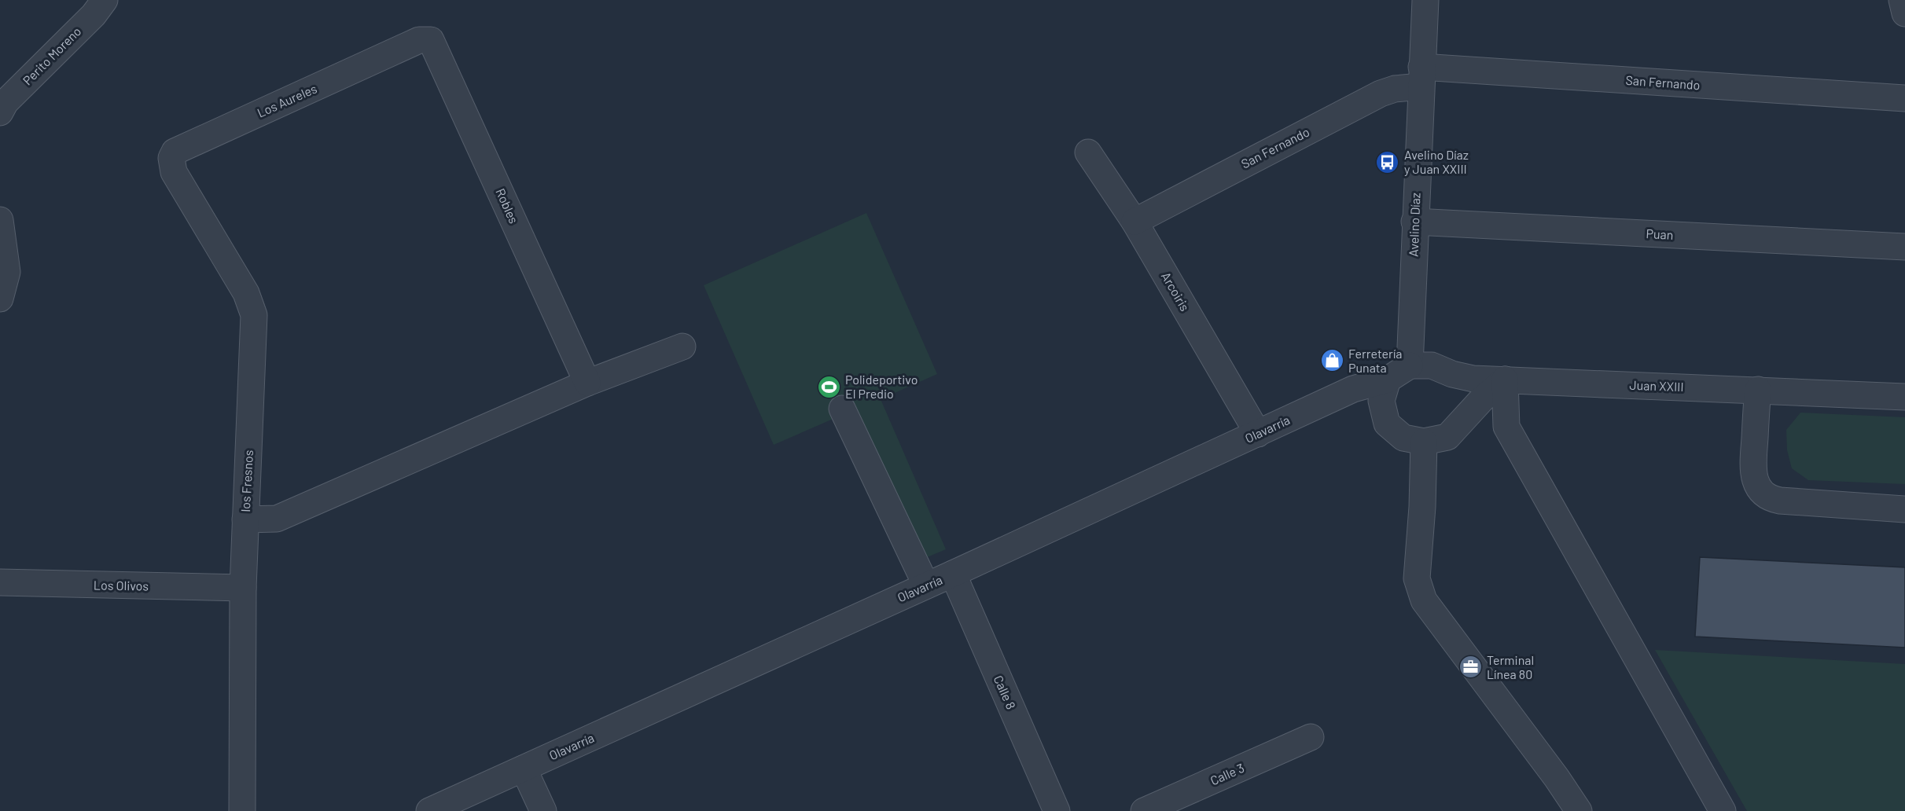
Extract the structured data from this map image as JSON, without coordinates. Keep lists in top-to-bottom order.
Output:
{
  "streets": {
    "street": [
      "Perito Moreno",
      "San Fernando",
      "Los Aureles",
      "Robles",
      "Avelino Díaz",
      "Puan",
      "Arcoiris",
      "Juan XXIII",
      "Olavarría",
      "los Fresnos",
      "Los Olivos",
      "Calle 8",
      "Calle 3"
    ]
  },
  "crossings": [
    ["San Fernando", "Avelino Díaz"],
    ["San Fernando", "Arcoiris"],
    ["Los Aureles", "Robles"],
    ["Los Aureles", "los Fresnos"],
    ["Avelino Díaz", "Puan"],
    ["Avelino Díaz", "Juan XXIII"],
    ["Avelino Díaz", "Olavarría"],
    ["Arcoiris", "Olavarría"],
    ["Juan XXIII", "Olavarría"],
    ["Olavarría", "Calle 8"],
    ["los Fresnos", "Los Olivos"]
  ],
  "places": {
    "bus stop": ["Avelino Díaz y Juan XXIII"],
    "shop": ["Ferretería Punata"],
    "sports": ["Polideportivo El Predio"],
    "office": ["Terminal Línea 80"]
  }
}
